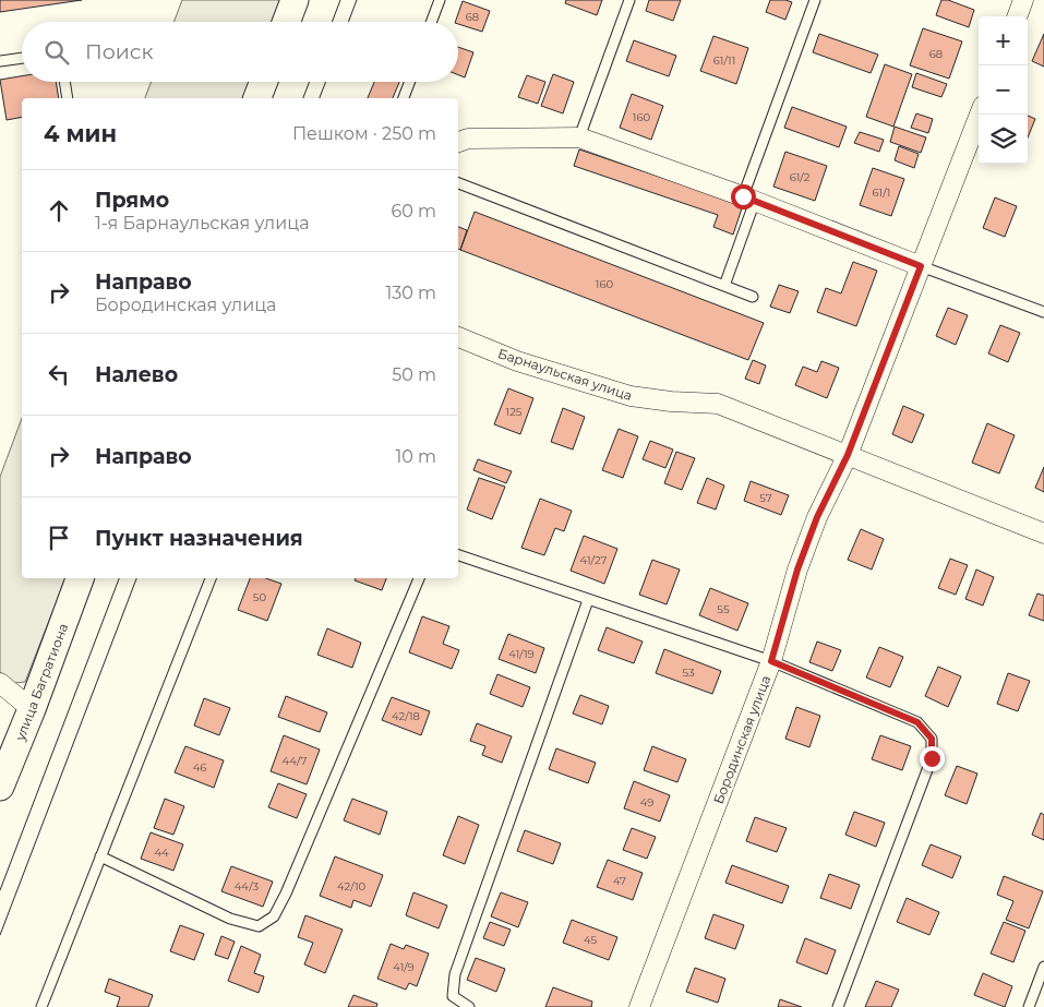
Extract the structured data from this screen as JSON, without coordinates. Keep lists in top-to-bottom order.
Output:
{
  "streets": {
    "street": ["Барнаульская улица", "улица Багратиона", "Бородинская улица"]
  },
  "crossings": [
    ["Барнаульская улица", "Бородинская улица"]
  ],
  "house_numbers": [
    "68",
    "68",
    "61/11",
    "160",
    "61/2",
    "61/1",
    "160",
    "125",
    "57",
    "41/27",
    "50",
    "55",
    "41/19",
    "53",
    "42/18",
    "44/7",
    "46",
    "49",
    "44",
    "47",
    "44/3",
    "42/10",
    "45",
    "41/9"
  ],
  "page": {
    "map_buttons": ["+", "−"],
    "search": "Поиск",
    "heading": ["4 мин", "Пешком · 250 m"],
    "list": [
      ["Прямо", "1-я Барнаульская улица", "60 m"],
      ["Направо", "Бородинская улица", "130 m"],
      ["Налево", "50 m"],
      ["Направо", "10 m"],
      "Пункт назначения"
    ]
  }
}
